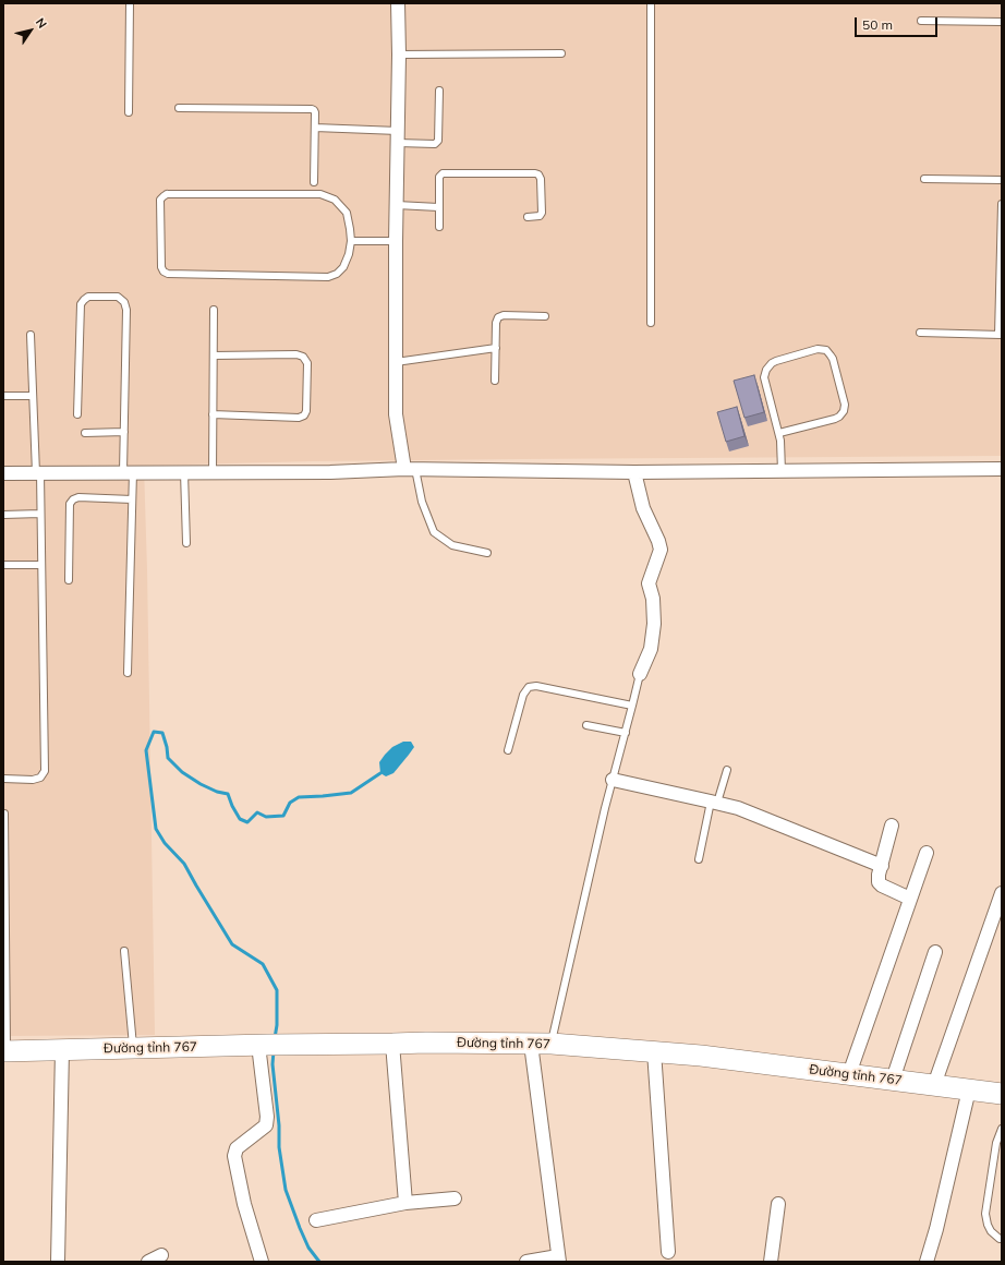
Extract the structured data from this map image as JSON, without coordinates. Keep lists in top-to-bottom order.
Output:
{
  "streets": {
    "main road": ["Đường tỉnh 767"]
  },
  "scale_bar": "50 m",
  "north": "top right"
}
